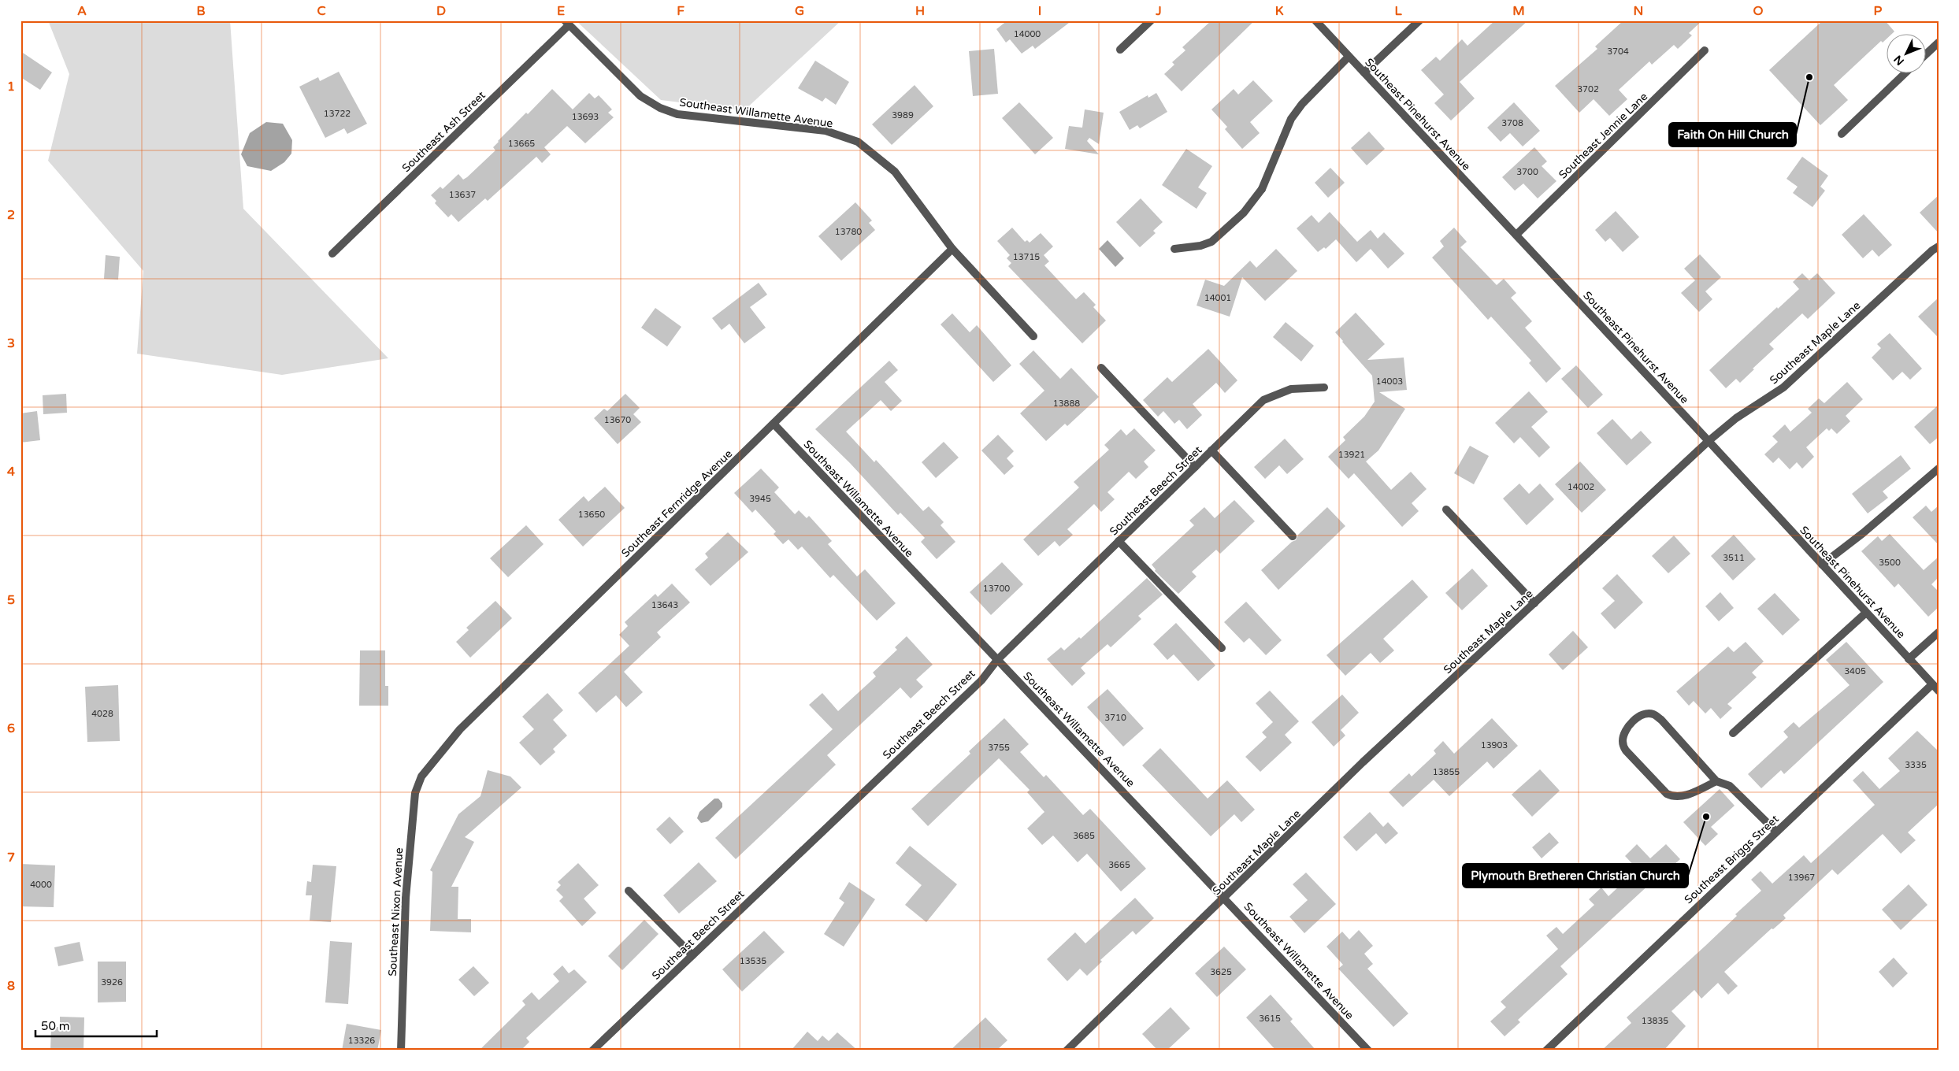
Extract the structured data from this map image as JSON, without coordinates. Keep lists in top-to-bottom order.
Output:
{
  "streets": {
    "street": [
      "Southeast Willamette Avenue",
      "Southeast Pinehurst Avenue",
      "Southeast Ash Street",
      "Southeast Jennie Lane",
      "Southeast Maple Lane",
      "Southeast Beech Street",
      "Southeast Fernridge Avenue",
      "Southeast Briggs Street",
      "Southeast Nixon Avenue"
    ]
  },
  "crossings": [
    ["Southeast Willamette Avenue", "Southeast Ash Street"],
    ["Southeast Willamette Avenue", "Southeast Maple Lane"],
    ["Southeast Willamette Avenue", "Southeast Beech Street"],
    ["Southeast Willamette Avenue", "Southeast Fernridge Avenue"],
    ["Southeast Pinehurst Avenue", "Southeast Jennie Lane"],
    ["Southeast Pinehurst Avenue", "Southeast Maple Lane"],
    ["Southeast Pinehurst Avenue", "Southeast Briggs Street"],
    ["Southeast Fernridge Avenue", "Southeast Nixon Avenue"]
  ],
  "places": ["Faith On Hill Church", "Plymouth Bretheren Christian Church"],
  "house_numbers": [
    "14000",
    "3704",
    "3702",
    "13722",
    "3989",
    "13693",
    "3708",
    "13665",
    "3700",
    "13637",
    "13780",
    "13715",
    "14001",
    "14003",
    "13888",
    "13670",
    "13921",
    "14002",
    "3945",
    "13650",
    "3511",
    "3500",
    "13700",
    "13643",
    "3405",
    "4028",
    "3710",
    "13903",
    "3755",
    "3335",
    "13855",
    "3685",
    "3665",
    "13967",
    "4000",
    "13535",
    "3625",
    "3926",
    "3615",
    "13835",
    "13326"
  ],
  "scale_bar": "50 m",
  "north": "bottom left",
  "grid": {
    "columns": [
      "A",
      "B",
      "C",
      "D",
      "E",
      "F",
      "G",
      "H",
      "I",
      "J",
      "K",
      "L",
      "M",
      "N",
      "O",
      "P"
    ],
    "rows": [
      "1",
      "2",
      "3",
      "4",
      "5",
      "6",
      "7",
      "8"
    ]
  }
}
